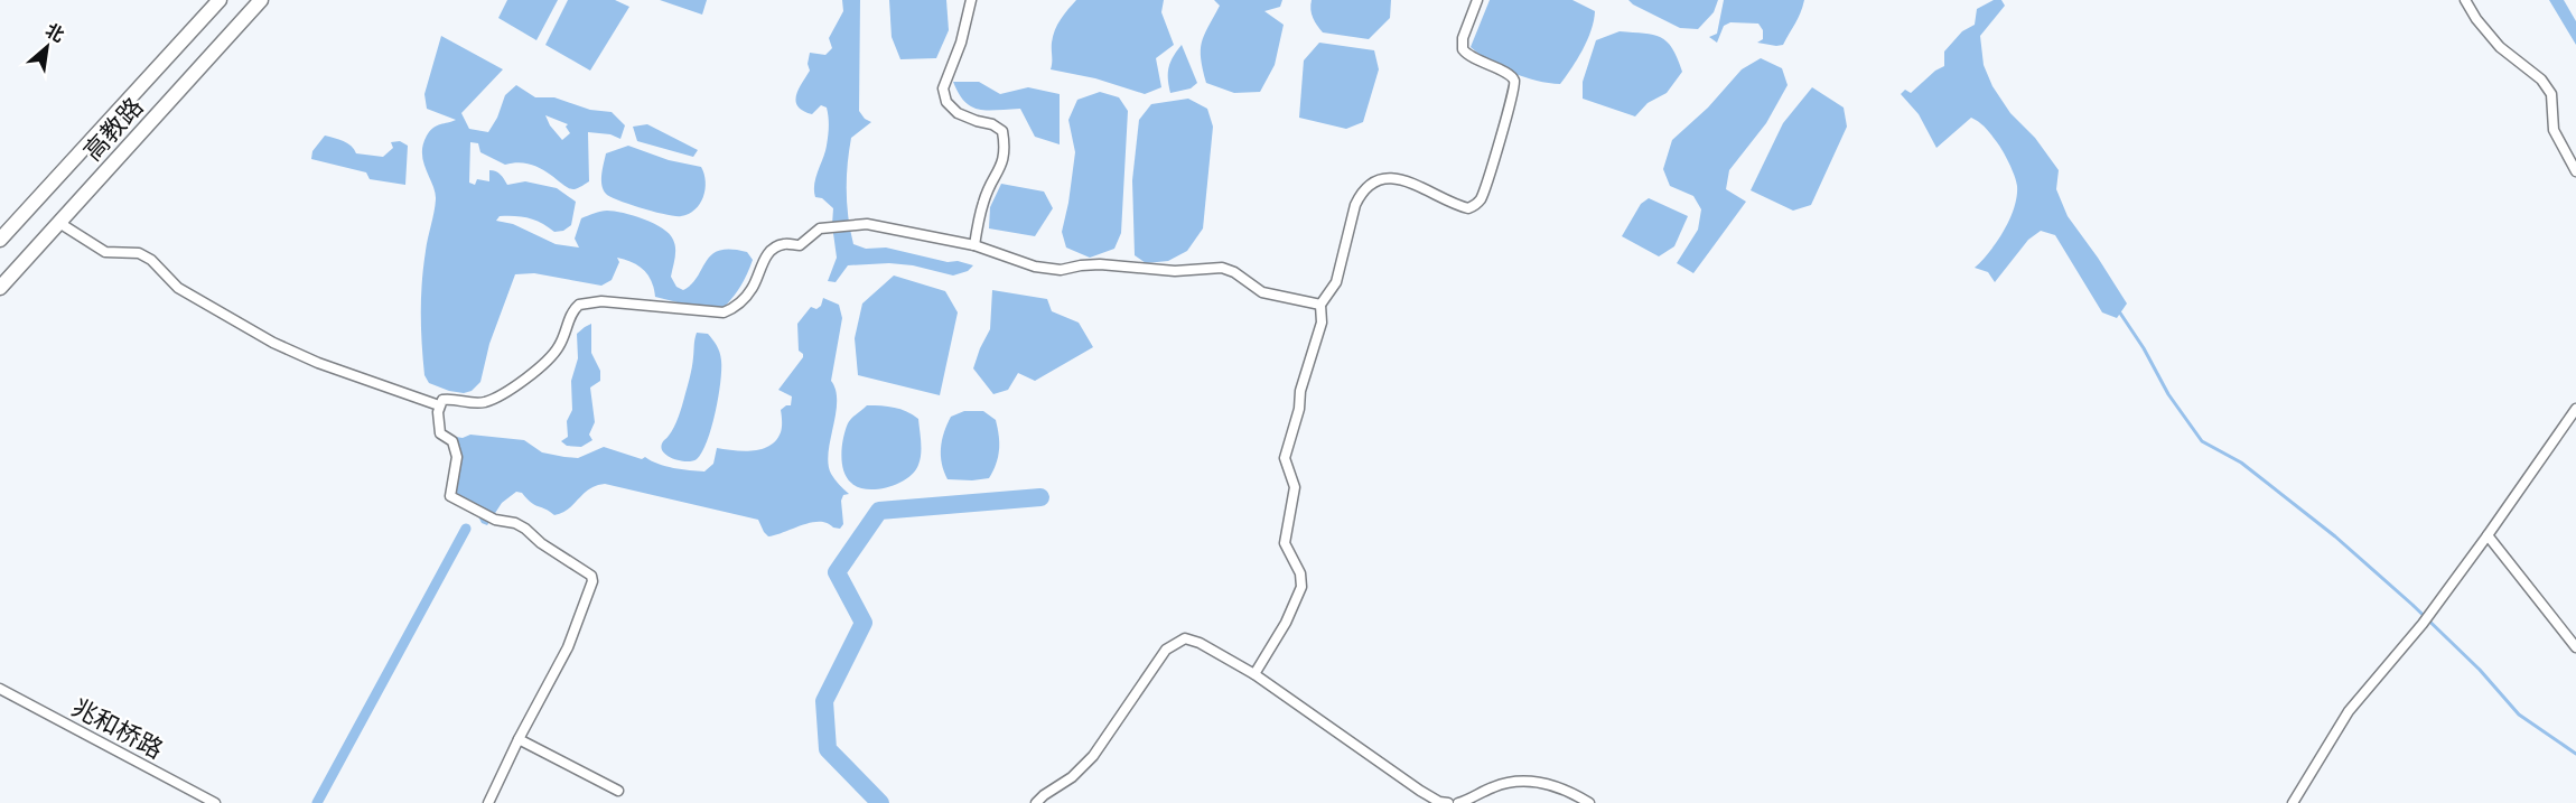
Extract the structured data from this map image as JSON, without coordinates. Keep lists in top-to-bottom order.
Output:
{
  "streets": {
    "main road": ["高教路"],
    "street": ["兆和桥路"]
  },
  "north": "top right"
}
